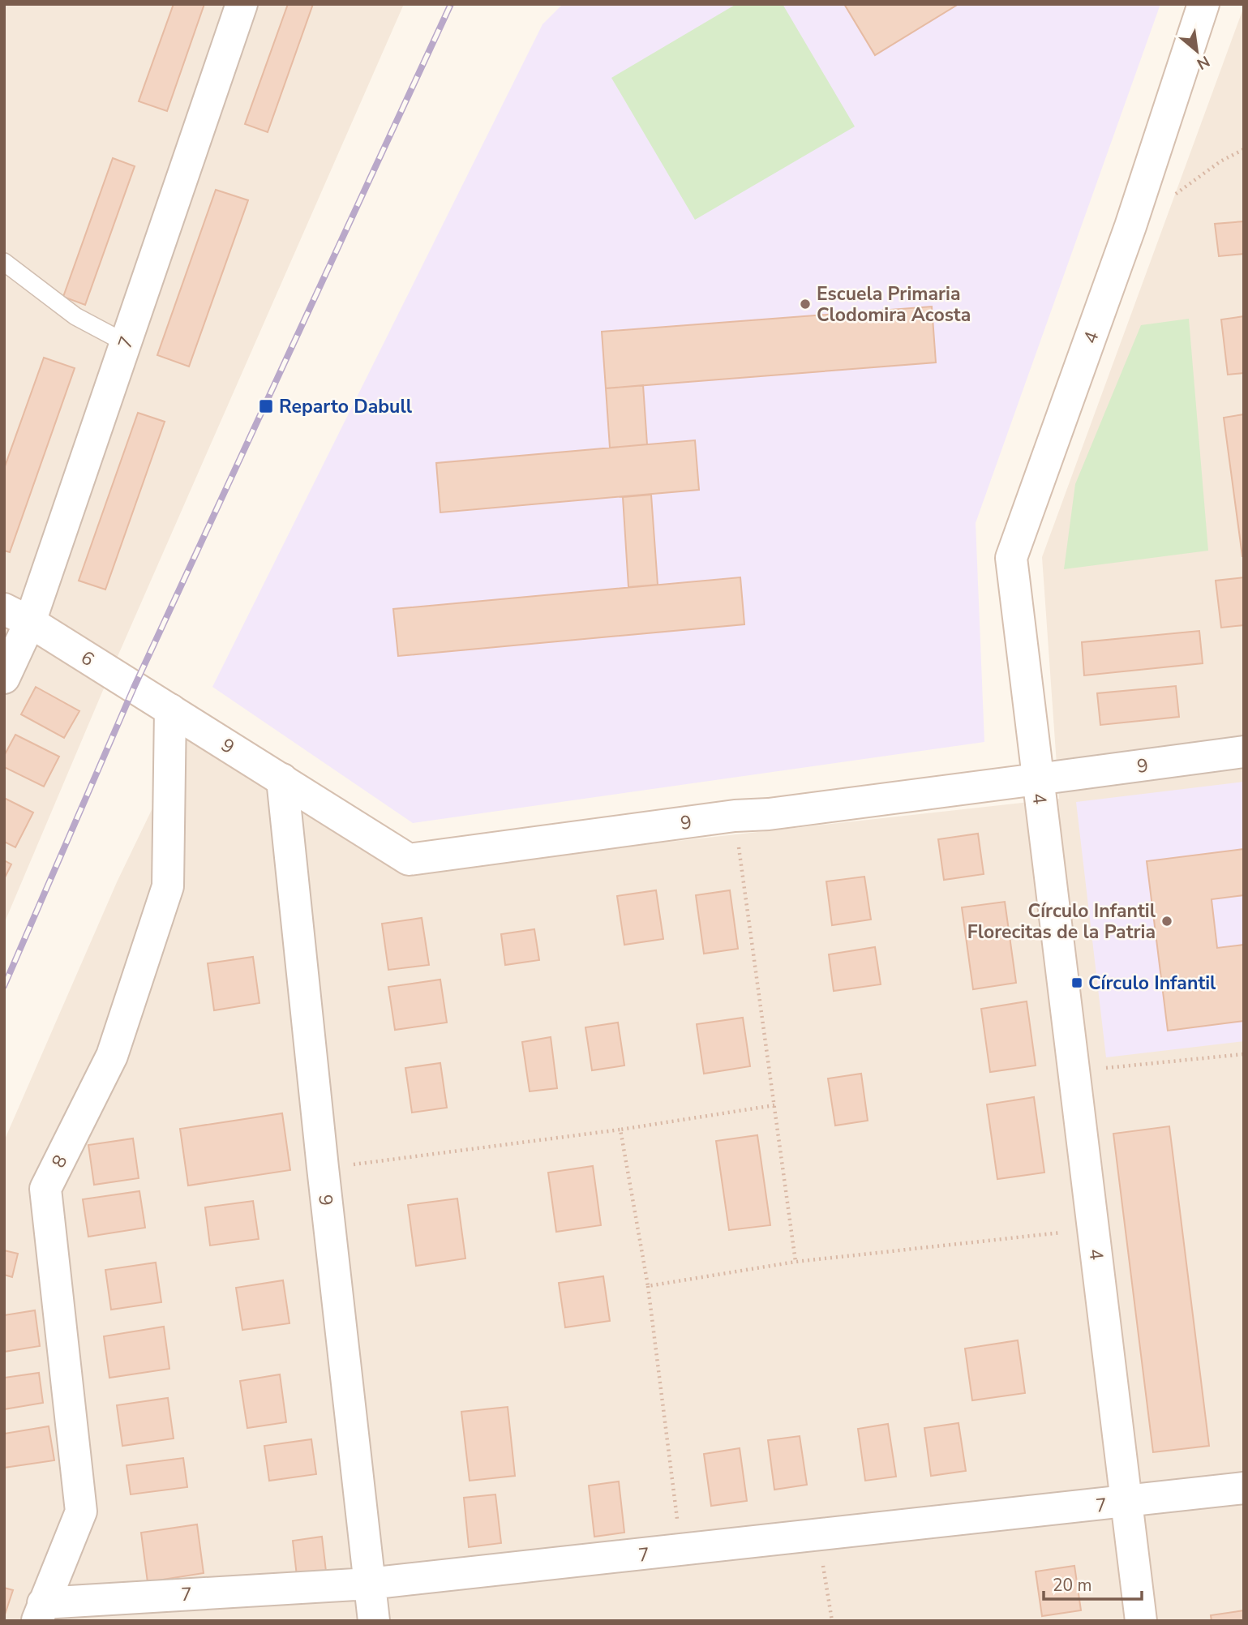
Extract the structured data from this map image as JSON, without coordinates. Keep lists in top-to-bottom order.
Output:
{
  "streets": {
    "street": [
      "4",
      "7",
      "6",
      "9",
      "8"
    ]
  },
  "crossings": [
    ["4", "7"],
    ["4", "9"],
    ["7", "6"],
    ["7", "8"],
    ["6", "9"],
    ["6", "8"],
    ["9", "8"]
  ],
  "places": {
    "other": ["Escuela Primaria Clodomira Acosta", "Círculo Infantil Florecitas de la Patria"],
    "transit": ["Reparto Dabull", "Círculo Infantil"]
  },
  "scale_bar": "20 m",
  "north": "bottom right"
}
